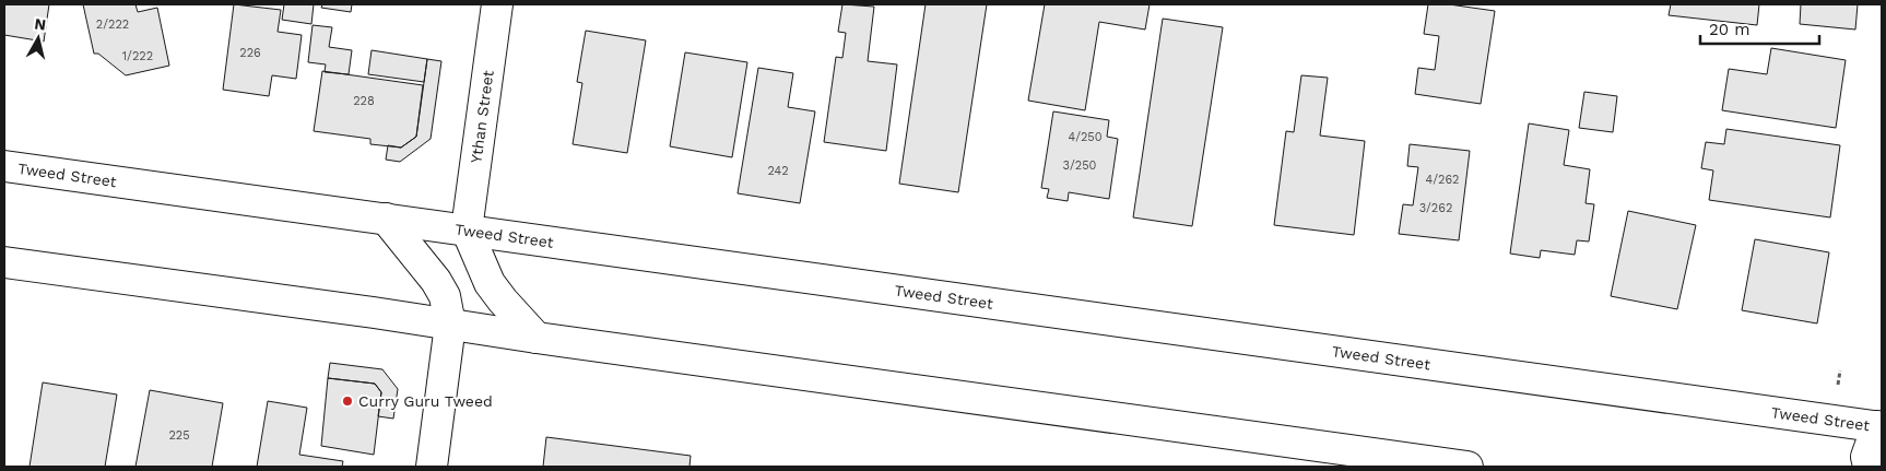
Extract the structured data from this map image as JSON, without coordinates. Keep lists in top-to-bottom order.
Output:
{
  "streets": {
    "main road": ["Ythan Street", "Tweed Street"]
  },
  "crossings": [
    ["Ythan Street", "Tweed Street"]
  ],
  "places": ["Curry Guru Tweed"],
  "house_numbers": [
    "2/222",
    "226",
    "1/222",
    "228",
    "4/250",
    "3/250",
    "242",
    "4/262",
    "3/262",
    "225"
  ],
  "scale_bar": "20 m",
  "north": "top"
}
